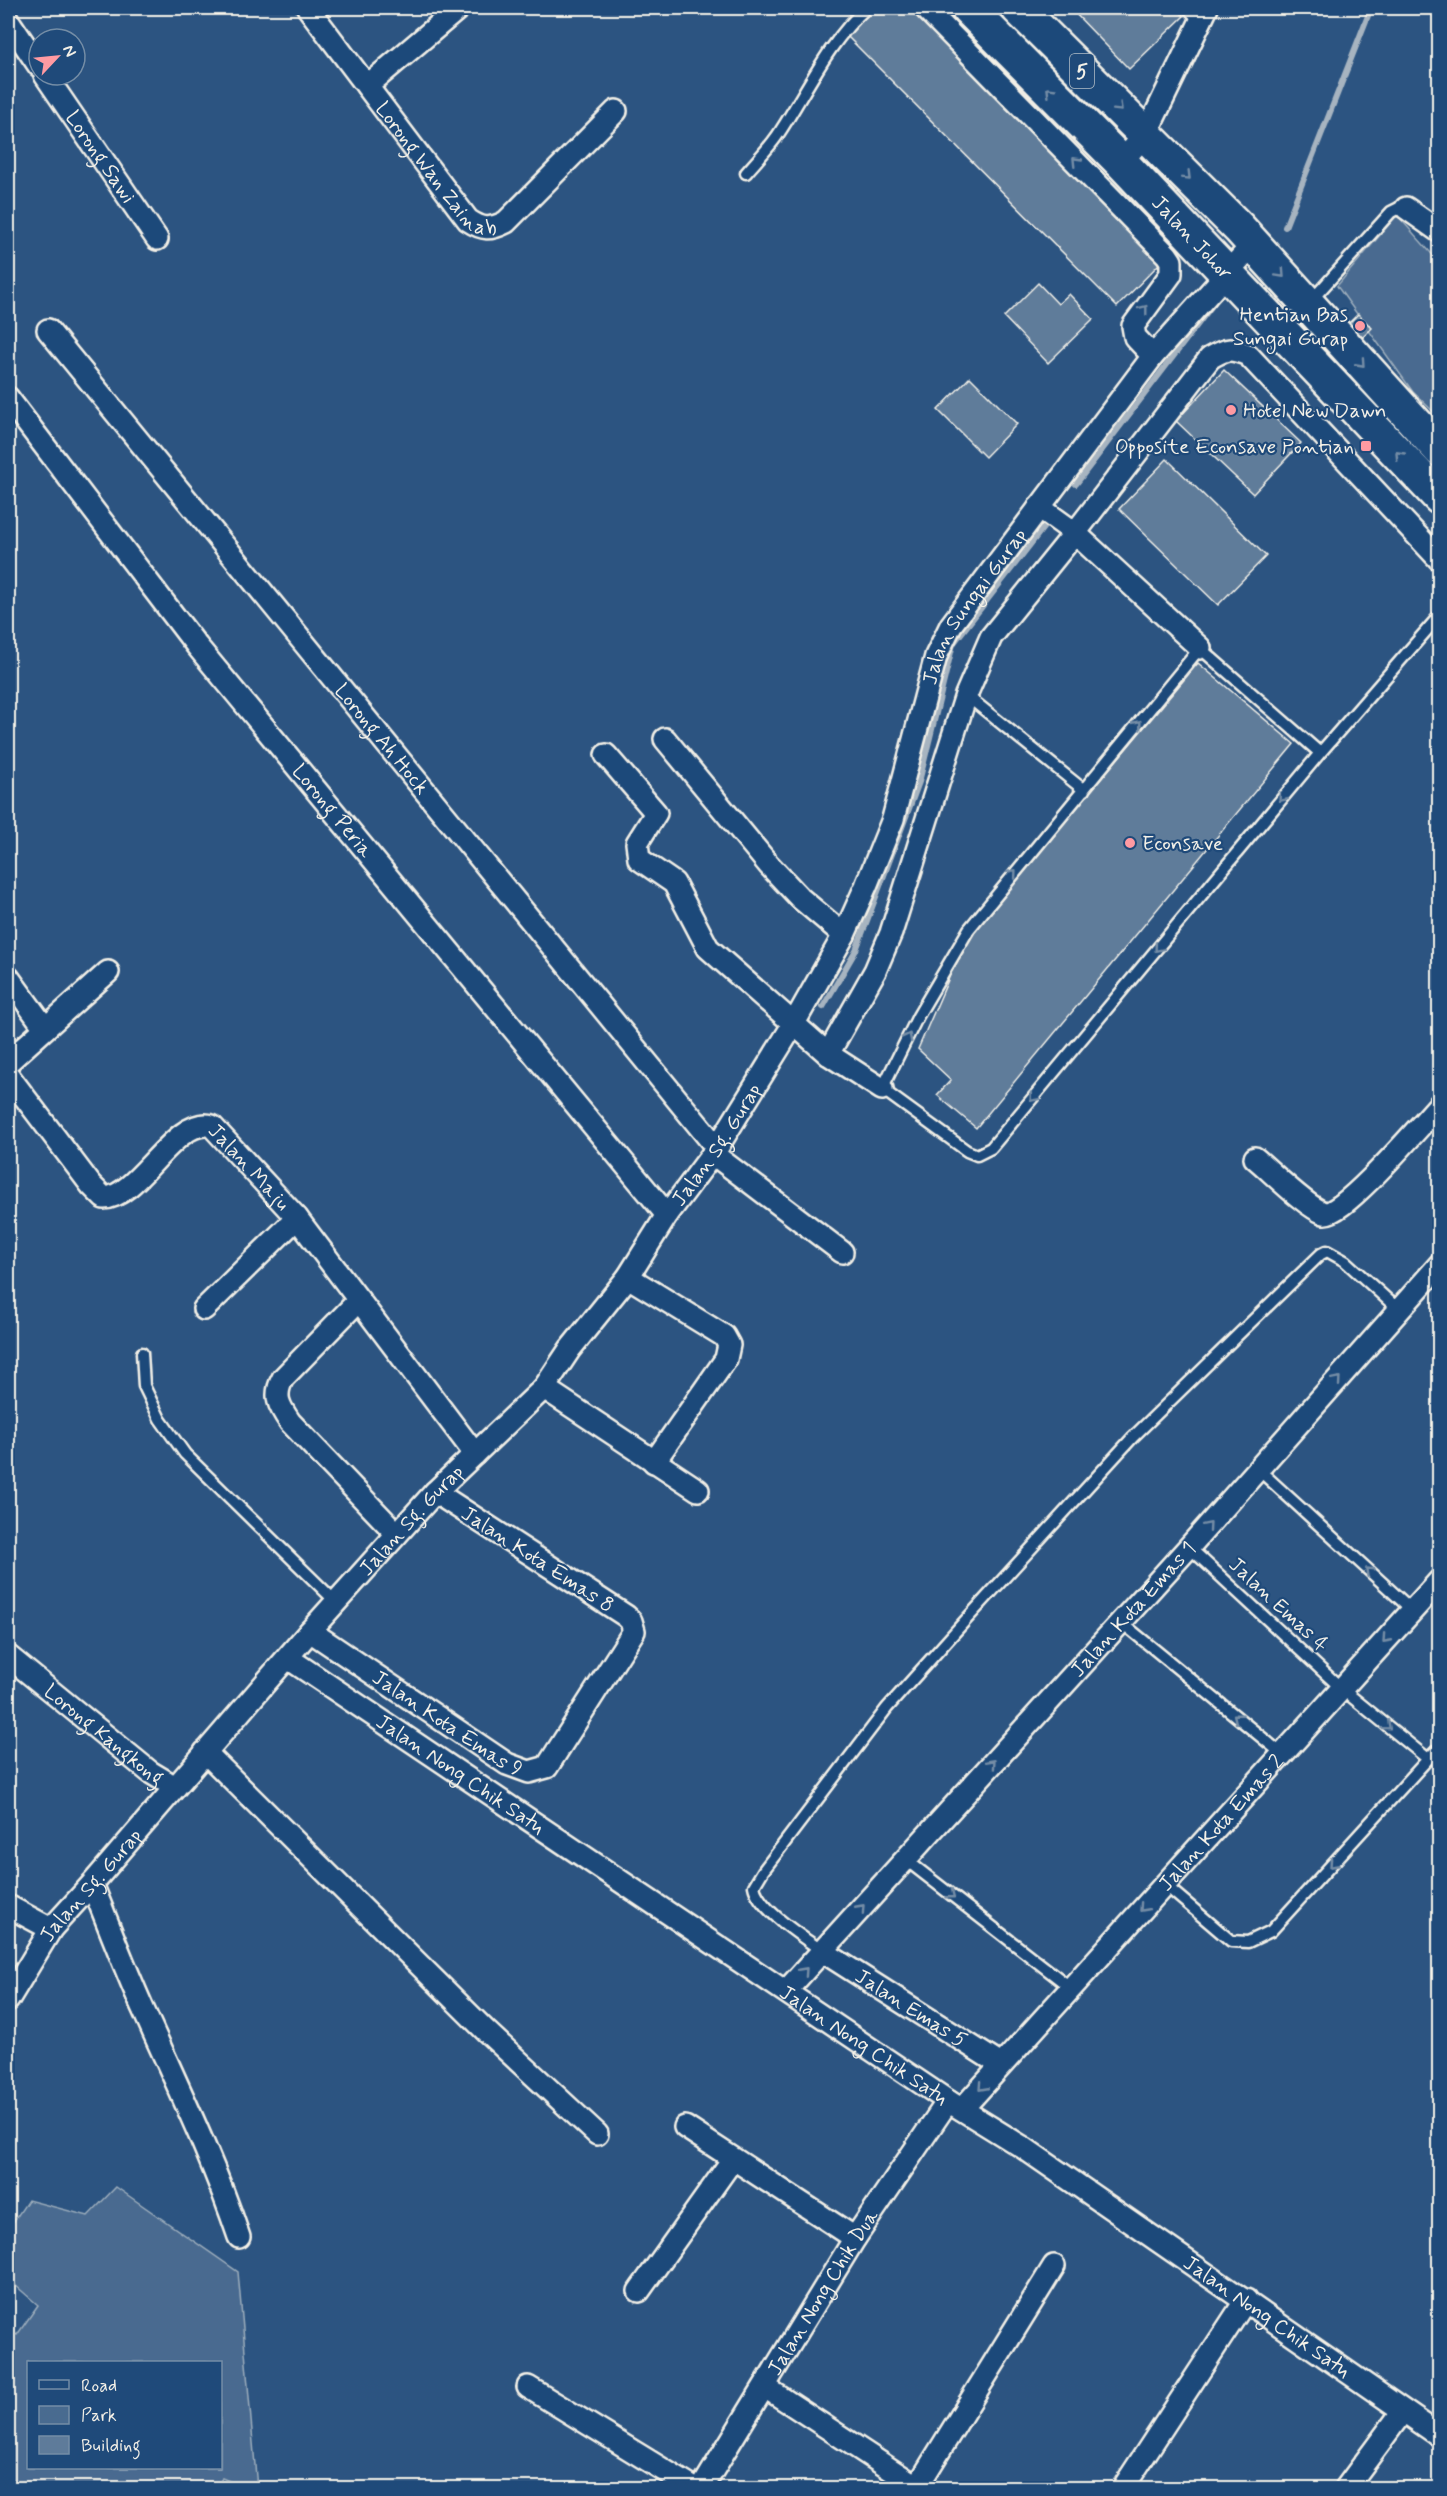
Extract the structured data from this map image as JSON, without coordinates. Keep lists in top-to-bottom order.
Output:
{
  "streets": {
    "highway": ["5", "Jalan Johor"],
    "street": [
      "Lorong Sawi",
      "Lorong Wan Zainab",
      "Jalan Sungai Gurap",
      "Lorong Ah Hock",
      "Lorong Peria",
      "Jalan Sg. Gurap",
      "Jalan Maju",
      "Jalan Kota Emas 8",
      "Jalan Kota Emas 1",
      "Jalan Kota Emas 9",
      "Lorong Kangkong",
      "Jalan Nong Chik Satu",
      "Jalan Kota Emas 2",
      "Jalan Emas 5",
      "Jalan Nong Chik Dua"
    ],
    "lane": ["Jalan Emas 4"]
  },
  "crossings": [
    ["Jalan Johor", "Jalan Sungai Gurap"],
    ["Jalan Sungai Gurap", "Jalan Sg. Gurap"],
    ["Lorong Ah Hock", "Jalan Sg. Gurap"],
    ["Lorong Peria", "Jalan Sg. Gurap"],
    ["Jalan Sg. Gurap", "Jalan Maju"],
    ["Jalan Sg. Gurap", "Jalan Kota Emas 8"],
    ["Jalan Sg. Gurap", "Jalan Kota Emas 9"],
    ["Jalan Sg. Gurap", "Lorong Kangkong"],
    ["Jalan Sg. Gurap", "Jalan Nong Chik Satu"],
    ["Jalan Kota Emas 8", "Jalan Kota Emas 9"],
    ["Jalan Emas 4", "Jalan Kota Emas 1"],
    ["Jalan Emas 4", "Jalan Kota Emas 2"],
    ["Jalan Kota Emas 1", "Jalan Nong Chik Satu"],
    ["Jalan Kota Emas 1", "Jalan Emas 5"],
    ["Jalan Nong Chik Satu", "Jalan Nong Chik Dua"],
    ["Jalan Kota Emas 2", "Jalan Emas 5"],
    ["Jalan Kota Emas 2", "Jalan Nong Chik Dua"],
    ["Jalan Emas 5", "Jalan Nong Chik Dua"]
  ],
  "one_way": ["Jalan Kota Emas 1", "Jalan Kota Emas 2"],
  "places": {
    "other": ["Hentian Bas Sungai Gurap", "Hotel New Dawn", "Econsave"],
    "transit": ["Opposite Econsave Pontian"]
  },
  "legend": ["Road", "Park", "Building"],
  "north": "top right"
}
